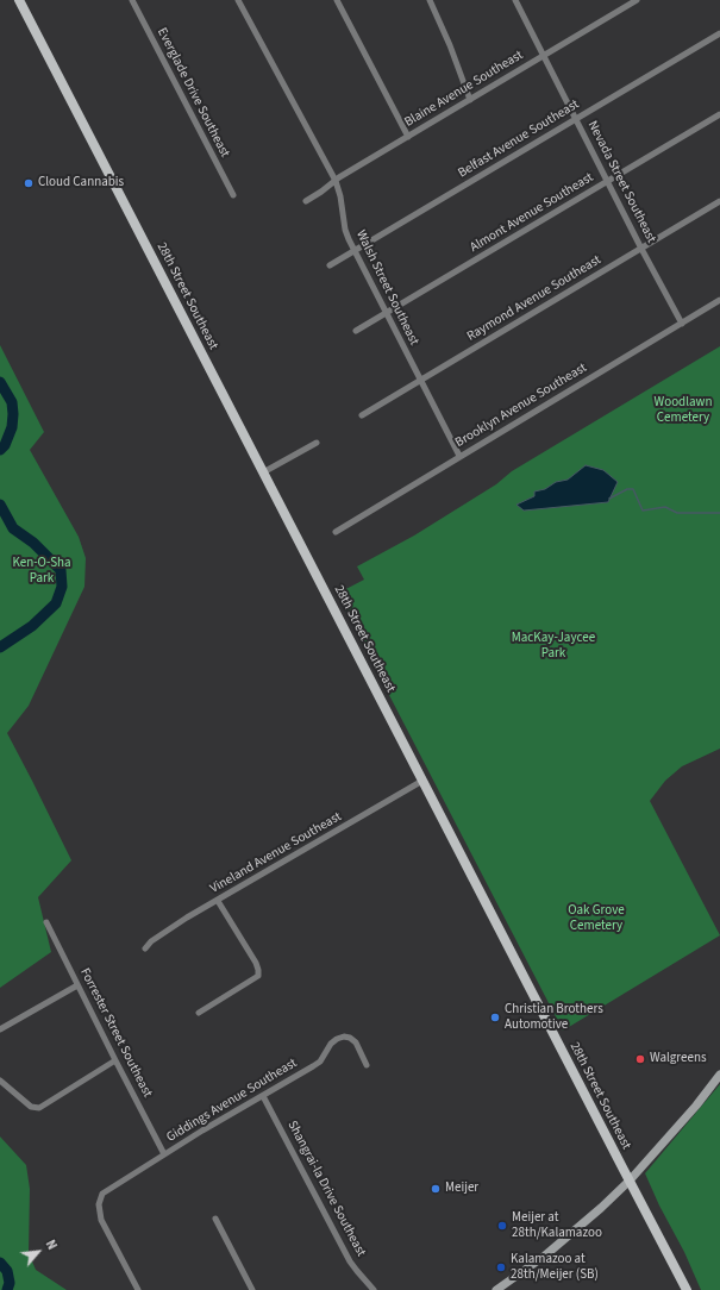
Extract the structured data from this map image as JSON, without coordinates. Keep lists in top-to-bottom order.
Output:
{
  "streets": {
    "main road": ["28th Street Southeast"],
    "street": [
      "Blaine Avenue Southeast",
      "Everglade Drive Southeast",
      "Belfast Avenue Southeast",
      "Nevada Street Southeast",
      "Almont Avenue Southeast",
      "Walsh Street Southeast",
      "Raymond Avenue Southeast",
      "Brooklyn Avenue Southeast",
      "Vineland Avenue Southeast",
      "Forrester Street Southeast",
      "Giddings Avenue Southeast",
      "Shangrai-la Drive Southeast"
    ]
  },
  "crossings": [
    ["Blaine Avenue Southeast", "Nevada Street Southeast"],
    ["Blaine Avenue Southeast", "Walsh Street Southeast"],
    ["Belfast Avenue Southeast", "Nevada Street Southeast"],
    ["Belfast Avenue Southeast", "Walsh Street Southeast"],
    ["Nevada Street Southeast", "Almont Avenue Southeast"],
    ["Nevada Street Southeast", "Raymond Avenue Southeast"],
    ["Nevada Street Southeast", "Brooklyn Avenue Southeast"],
    ["Almont Avenue Southeast", "Walsh Street Southeast"],
    ["Walsh Street Southeast", "Raymond Avenue Southeast"],
    ["Walsh Street Southeast", "Brooklyn Avenue Southeast"],
    ["28th Street Southeast", "Vineland Avenue Southeast"],
    ["Forrester Street Southeast", "Giddings Avenue Southeast"],
    ["Giddings Avenue Southeast", "Shangrai-la Drive Southeast"]
  ],
  "parks": [
    "Woodlawn Cemetery",
    "Ken-O-Sha Park",
    "MacKay-Jaycee Park",
    "Oak Grove Cemetery"
  ],
  "places": [
    "Cloud Cannabis",
    "Christian Brothers Automotive",
    "Walgreens",
    "Meijer",
    "Meijer at 28th/Kalamazoo",
    "Kalamazoo at 28th/Meijer (SB)"
  ],
  "north": "top right"
}
